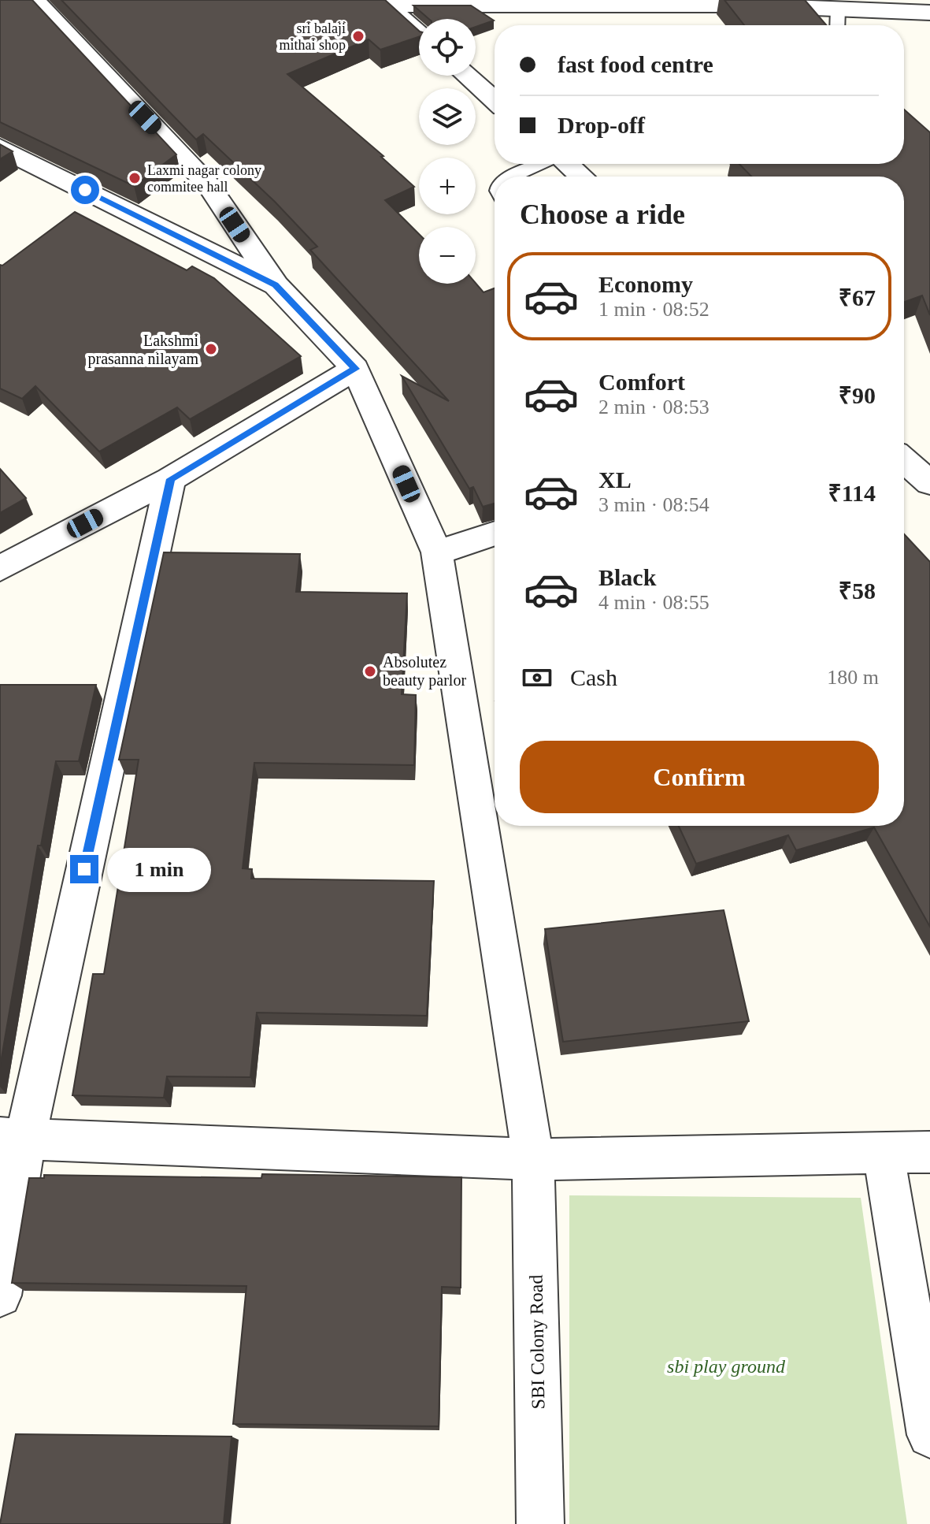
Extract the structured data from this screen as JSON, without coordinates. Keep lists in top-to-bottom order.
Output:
{
  "streets": {
    "street": ["SBI Colony Road"]
  },
  "parks": ["sbi play ground"],
  "places": [
    "sri balaji mithai shop",
    "Laxmi nagar colony commitee hall",
    "Lakshmi prasanna nilayam",
    "Absolutez beauty parlor"
  ],
  "page": {
    "map_buttons": ["+", "−"],
    "banner": ["fast food centre", "Drop-off"],
    "heading": "Choose a ride",
    "list": [
      {
        "name": "Economy",
        "note": "1 min · 08:52",
        "value": "₹67"
      },
      {
        "name": "Comfort",
        "note": "2 min · 08:53",
        "value": "₹90"
      },
      {
        "name": "XL",
        "note": "3 min · 08:54",
        "value": "₹114"
      },
      {
        "name": "Black",
        "note": "4 min · 08:55",
        "value": "₹58"
      }
    ],
    "pay": ["Cash", "180 m"],
    "buttons": "Confirm",
    "bubble": "1 min"
  }
}
